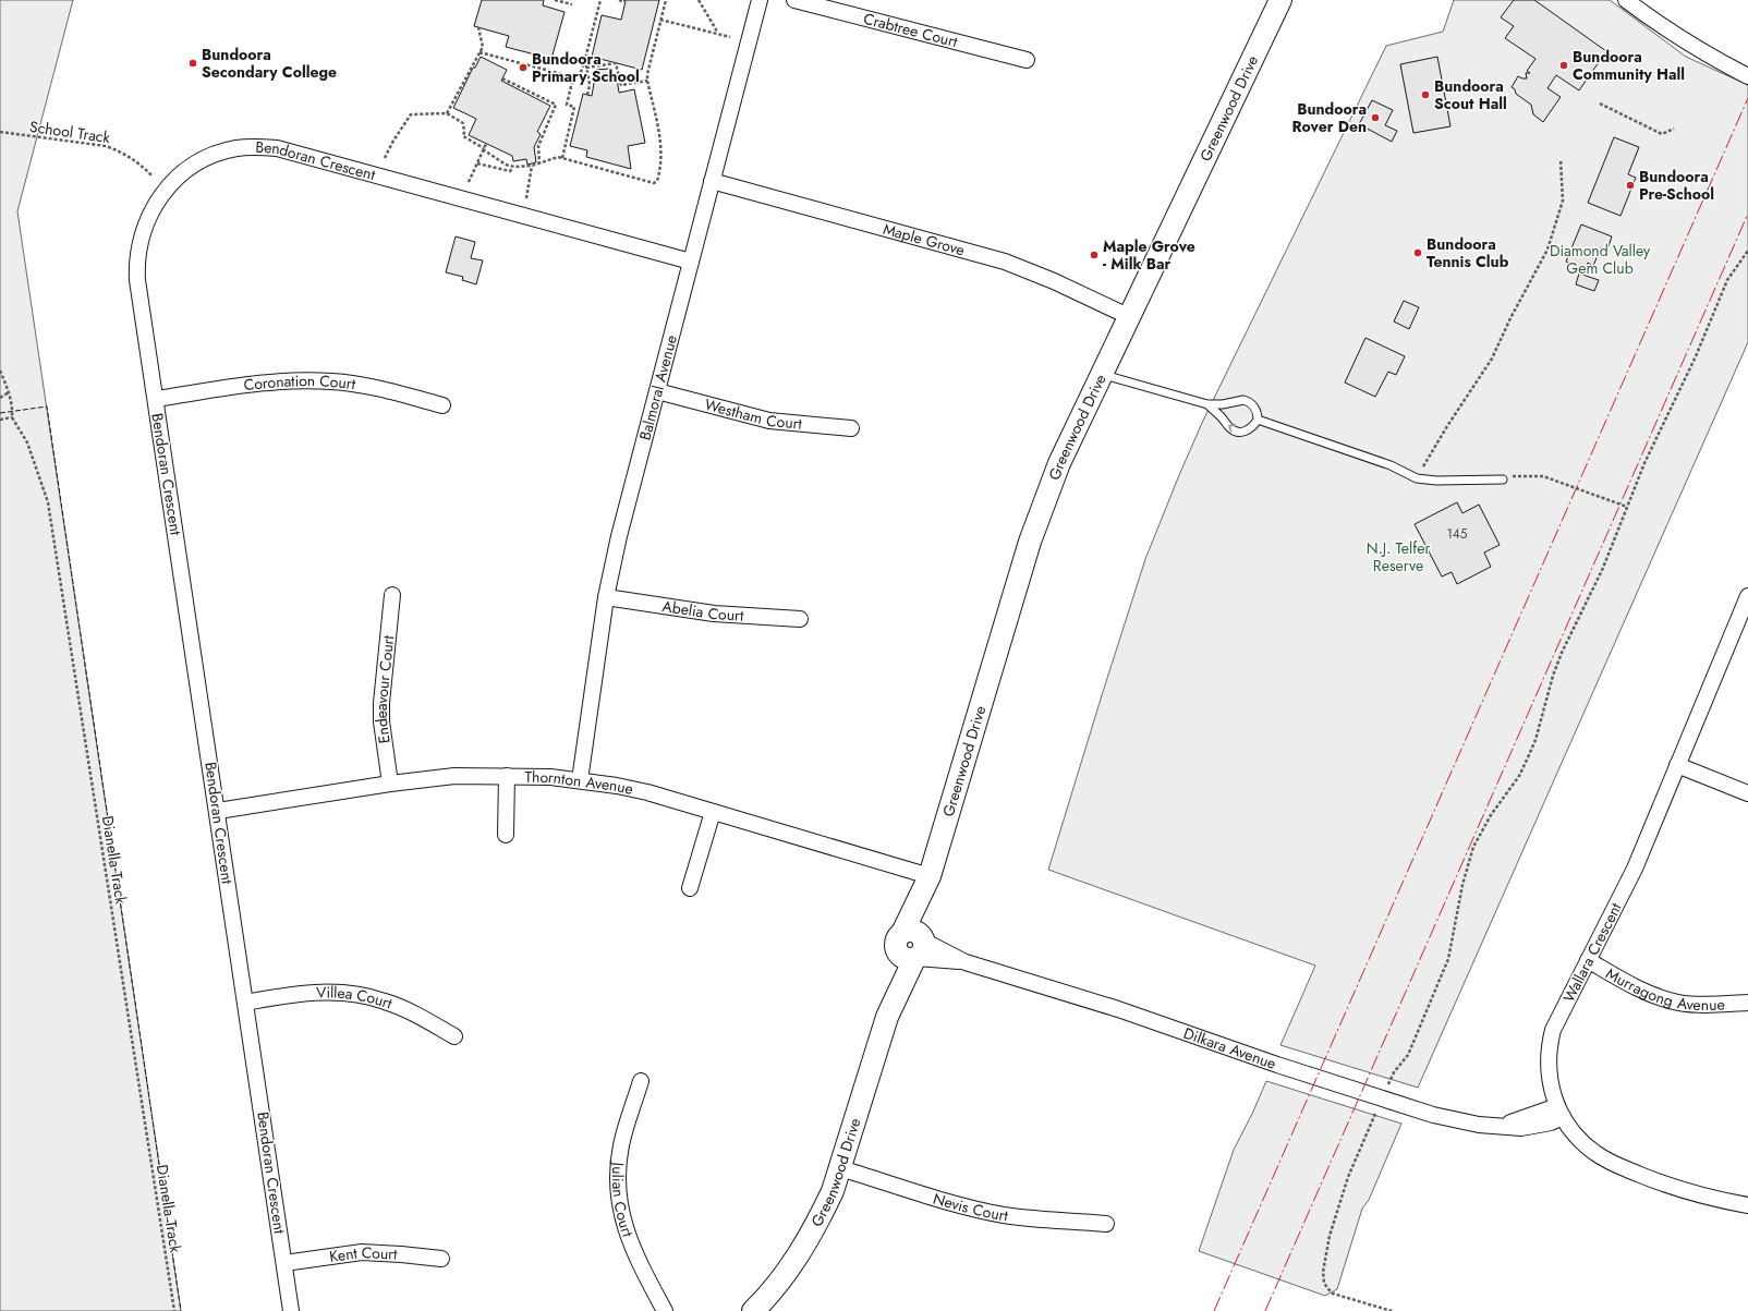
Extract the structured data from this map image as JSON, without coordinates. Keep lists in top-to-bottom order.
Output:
{
  "streets": {
    "street": [
      "Crabtree Court",
      "Greenwood Drive",
      "Bendoran Crescent",
      "Maple Grove",
      "Coronation Court",
      "Balmoral Avenue",
      "Westham Court",
      "Abelia Court",
      "Endeavour Court",
      "Thornton Avenue",
      "Wallara Crescent",
      "Murragong Avenue",
      "Villea Court",
      "Dilkara Avenue",
      "Julian Court",
      "Nevis Court",
      "Kent Court"
    ],
    "path": ["School Track", "Dianella Track"]
  },
  "crossings": [
    ["Greenwood Drive", "Maple Grove"],
    ["Greenwood Drive", "Thornton Avenue"],
    ["Greenwood Drive", "Dilkara Avenue"],
    ["Greenwood Drive", "Nevis Court"],
    ["Bendoran Crescent", "Coronation Court"],
    ["Bendoran Crescent", "Balmoral Avenue"],
    ["Bendoran Crescent", "Thornton Avenue"],
    ["Bendoran Crescent", "Villea Court"],
    ["Bendoran Crescent", "Kent Court"],
    ["Maple Grove", "Balmoral Avenue"],
    ["Balmoral Avenue", "Westham Court"],
    ["Balmoral Avenue", "Abelia Court"],
    ["Balmoral Avenue", "Thornton Avenue"],
    ["Endeavour Court", "Thornton Avenue"],
    ["Wallara Crescent", "Murragong Avenue"],
    ["Wallara Crescent", "Dilkara Avenue"]
  ],
  "parks": ["Diamond Valley Gem Club", "N.J. Telfer Reserve"],
  "places": [
    "Bundoora Secondary College",
    "Bundoora Community Hall",
    "Bundoora Primary School",
    "Bundoora Scout Hall",
    "Bundoora Rover Den",
    "Bundoora Pre-School",
    "Bundoora Tennis Club",
    "Maple Grove - Milk Bar"
  ],
  "house_numbers": ["145"]
}
